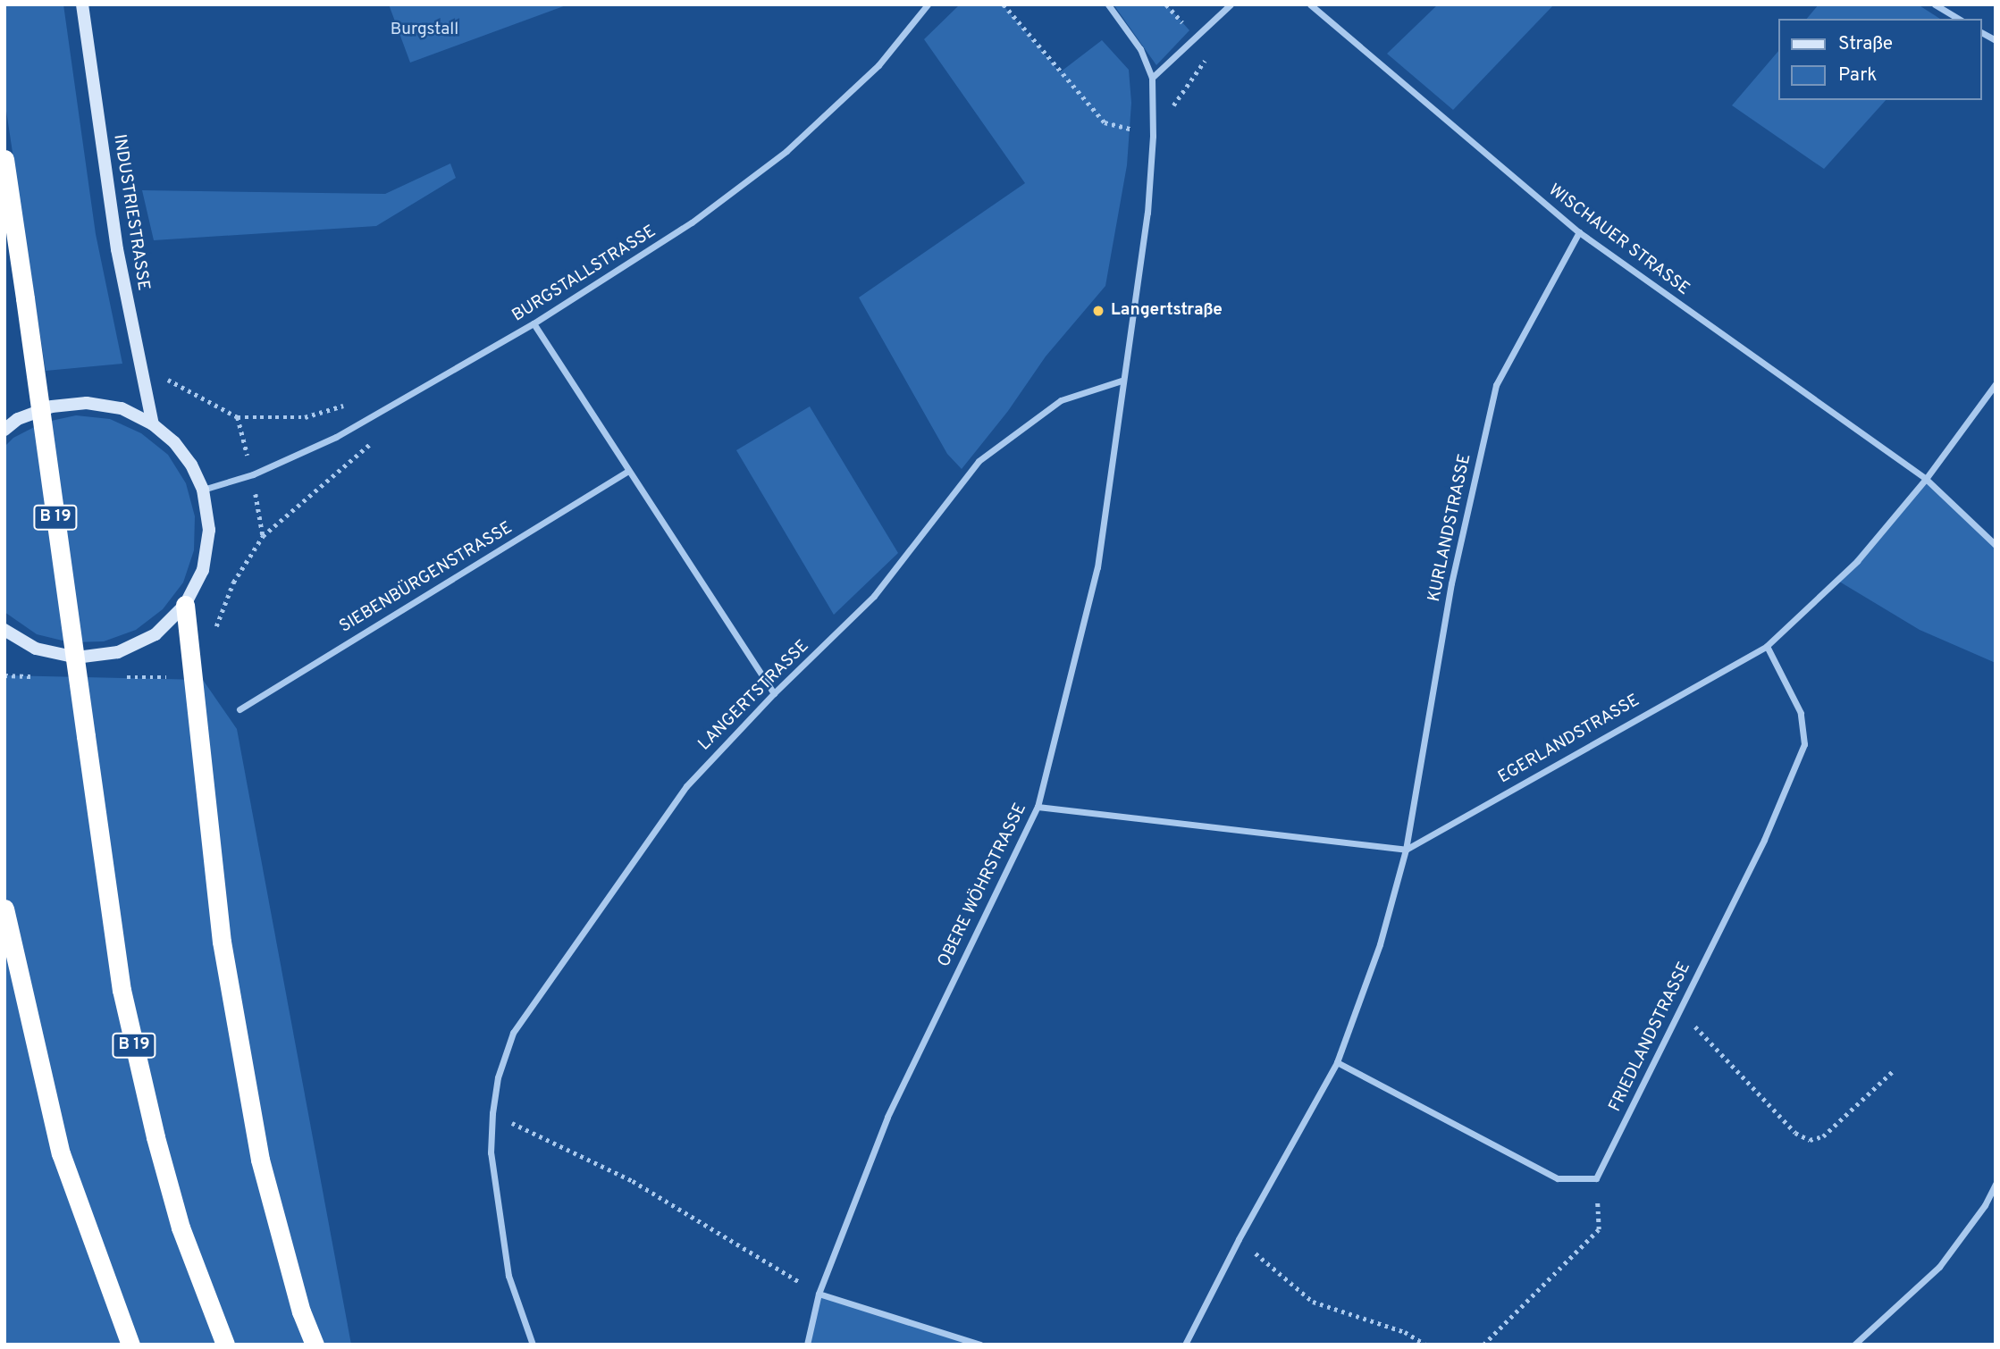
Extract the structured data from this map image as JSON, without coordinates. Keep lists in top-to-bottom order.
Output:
{
  "streets": {
    "highway": ["B 19"],
    "main road": ["INDUSTRIESTRASSE"],
    "street": [
      "WISCHAUER STRASSE",
      "BURGSTALLSTRASSE",
      "KURLANDSTRASSE",
      "SIEBENBÜRGENSTRASSE",
      "LANGERTSTRASSE",
      "EGERLANDSTRASSE",
      "OBERE WÖHRSTRASSE",
      "FRIEDLANDSTRASSE"
    ]
  },
  "crossings": [
    ["WISCHAUER STRASSE", "KURLANDSTRASSE"],
    ["WISCHAUER STRASSE", "EGERLANDSTRASSE"],
    ["KURLANDSTRASSE", "EGERLANDSTRASSE"],
    ["LANGERTSTRASSE", "OBERE WÖHRSTRASSE"],
    ["EGERLANDSTRASSE", "FRIEDLANDSTRASSE"]
  ],
  "parks": ["Burgstall"],
  "places": ["Langertstraße"],
  "legend": ["Straße", "Park"]
}
